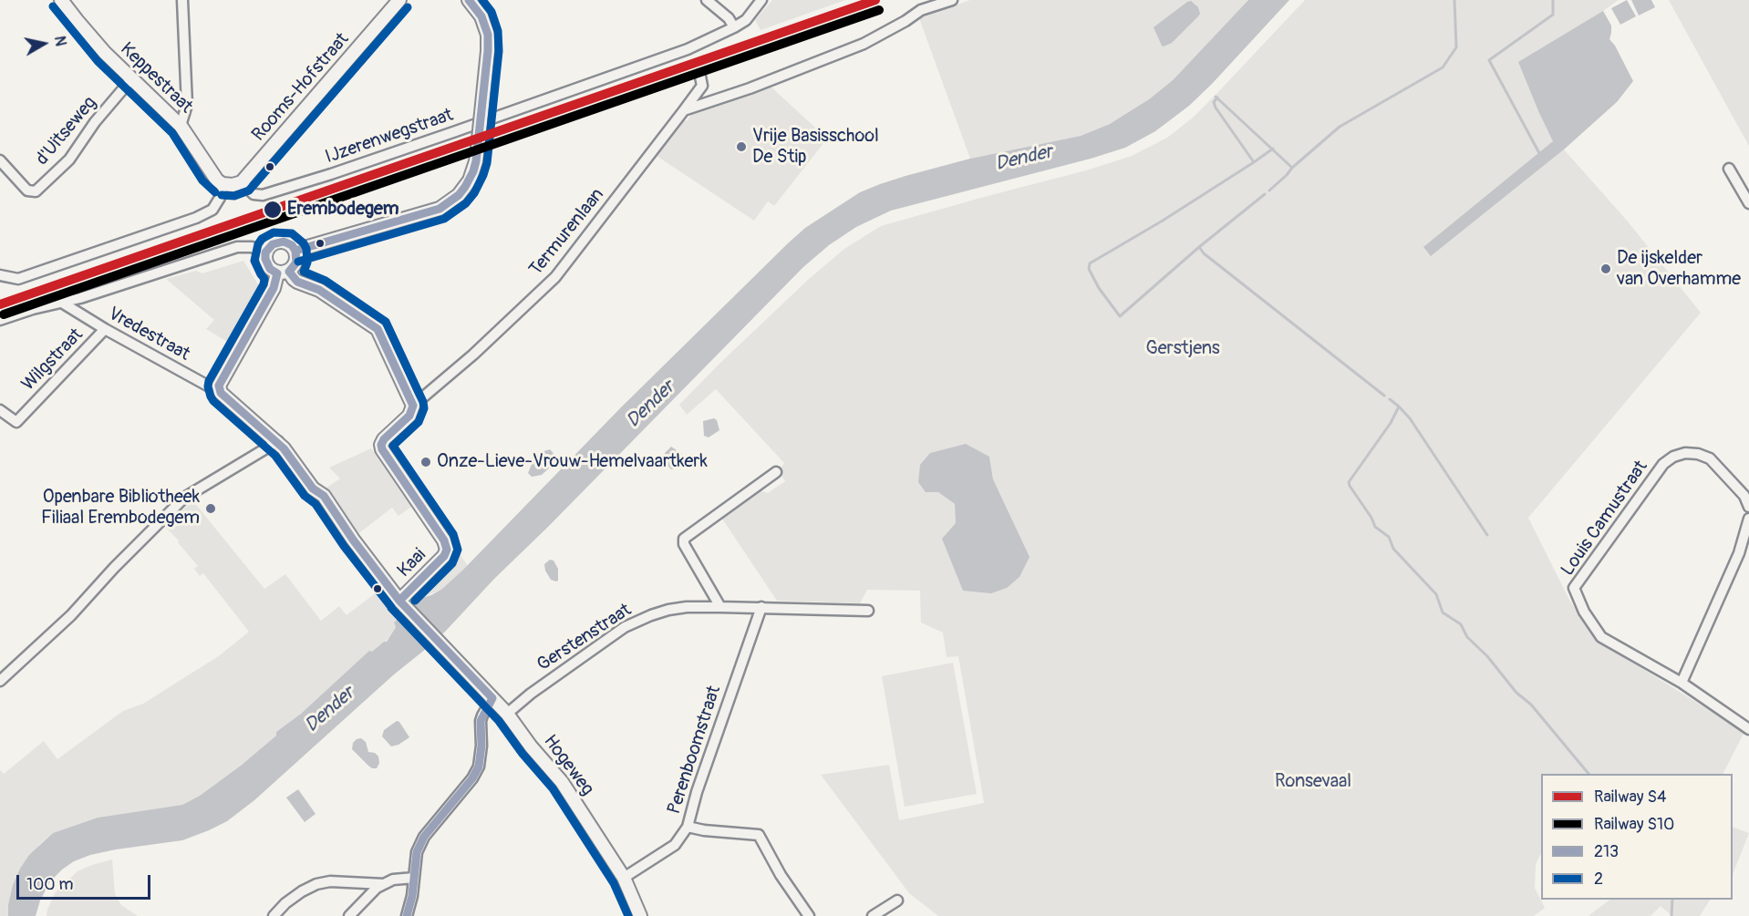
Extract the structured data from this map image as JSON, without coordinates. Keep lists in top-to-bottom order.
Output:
{
  "streets": {
    "street": [
      "Keppestraat",
      "Rooms-Hofstraat",
      "d'Uitseweg",
      "IJzerenwegstraat",
      "Termurenlaan",
      "Vredestraat",
      "Wilgstraat",
      "Louis Camustraat",
      "Kaai",
      "Gerstenstraat",
      "Perenboomstraat",
      "Hogeweg"
    ]
  },
  "crossings": [
    ["Keppestraat", "d'Uitseweg"],
    ["Rooms-Hofstraat", "IJzerenwegstraat"],
    ["Termurenlaan", "Kaai"],
    ["Vredestraat", "Wilgstraat"],
    ["Vredestraat", "Hogeweg"],
    ["Kaai", "Hogeweg"],
    ["Gerstenstraat", "Perenboomstraat"],
    ["Gerstenstraat", "Hogeweg"],
    ["Perenboomstraat", "Hogeweg"]
  ],
  "water": ["Dender"],
  "parks": ["Gerstjens", "Ronsevaal"],
  "places": [
    "Vrije Basisschool De Stip",
    "Erembodegem",
    "De ijskelder van Overhamme",
    "Onze-Lieve-Vrouw-Hemelvaartkerk",
    "Openbare Bibliotheek Filiaal Erembodegem"
  ],
  "lines": [
    "rail line S4",
    "transit line 213",
    "transit line 2",
    "rail line S10"
  ],
  "legend": [
    "Railway S4",
    "Railway S10",
    "213",
    "2"
  ],
  "scale_bar": "100 m",
  "north": "right"
}
